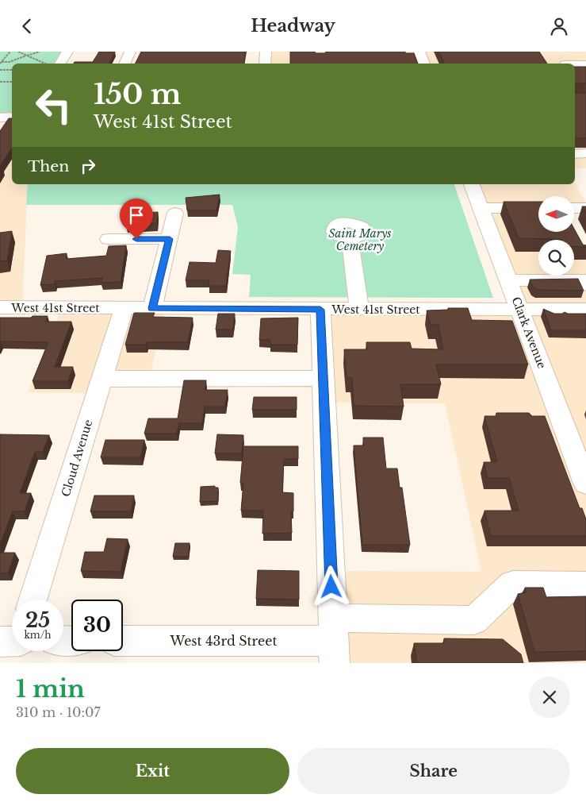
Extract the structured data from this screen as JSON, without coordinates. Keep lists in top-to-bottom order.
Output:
{
  "streets": {
    "street": [
      "West 41st Street",
      "Clark Avenue",
      "Cloud Avenue",
      "West 43rd Street"
    ]
  },
  "crossings": [
    ["West 41st Street", "Clark Avenue"],
    ["West 41st Street", "Cloud Avenue"]
  ],
  "parks": ["Saint Marys Cemetery"],
  "north": "left",
  "page": {
    "header": "Headway",
    "turn": ["150 m", "West 41st Street"],
    "then": "Then",
    "speed": "25 km/h",
    "limit": "30",
    "heading": ["1 min", "310 m · 10:07"],
    "buttons": ["Exit", "Share"]
  }
}
